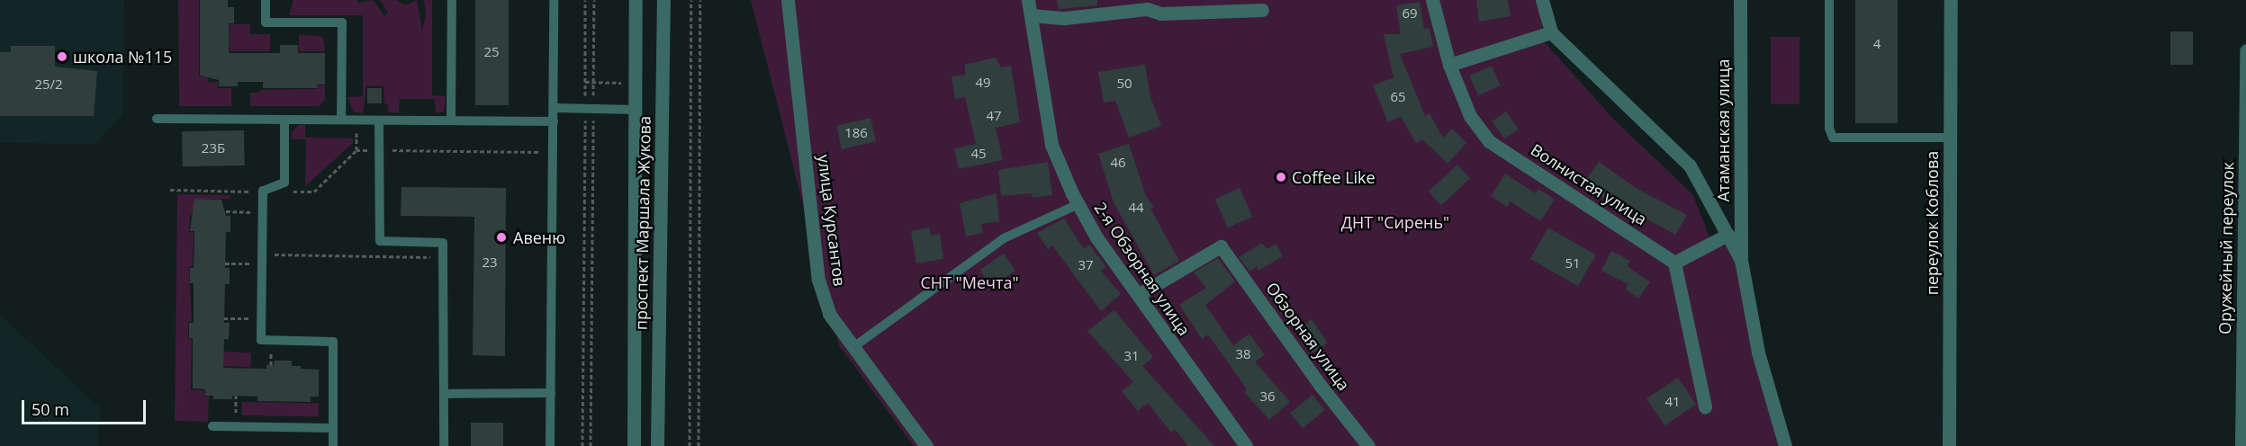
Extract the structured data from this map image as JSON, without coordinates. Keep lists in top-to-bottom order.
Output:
{
  "streets": {
    "street": [
      "Атаманская улица",
      "Волнистая улица",
      "улица Курсантов",
      "проспект Маршала Жукова",
      "переулок Коблова",
      "Оружейный переулок",
      "2-я Обзорная улица",
      "Обзорная улица"
    ]
  },
  "crossings": [
    ["2-я Обзорная улица", "Обзорная улица"]
  ],
  "parks": ["ДНТ \"Сирень\"", "СНТ \"Мечта\""],
  "places": ["школа №115", "Coffee Like", "Авеню"],
  "house_numbers": [
    "69",
    "4",
    "25",
    "49",
    "50",
    "25/2",
    "65",
    "47",
    "186",
    "23Б",
    "45",
    "46",
    "44",
    "23",
    "51",
    "37",
    "38",
    "31",
    "36",
    "41"
  ],
  "scale_bar": "50 m"
}
